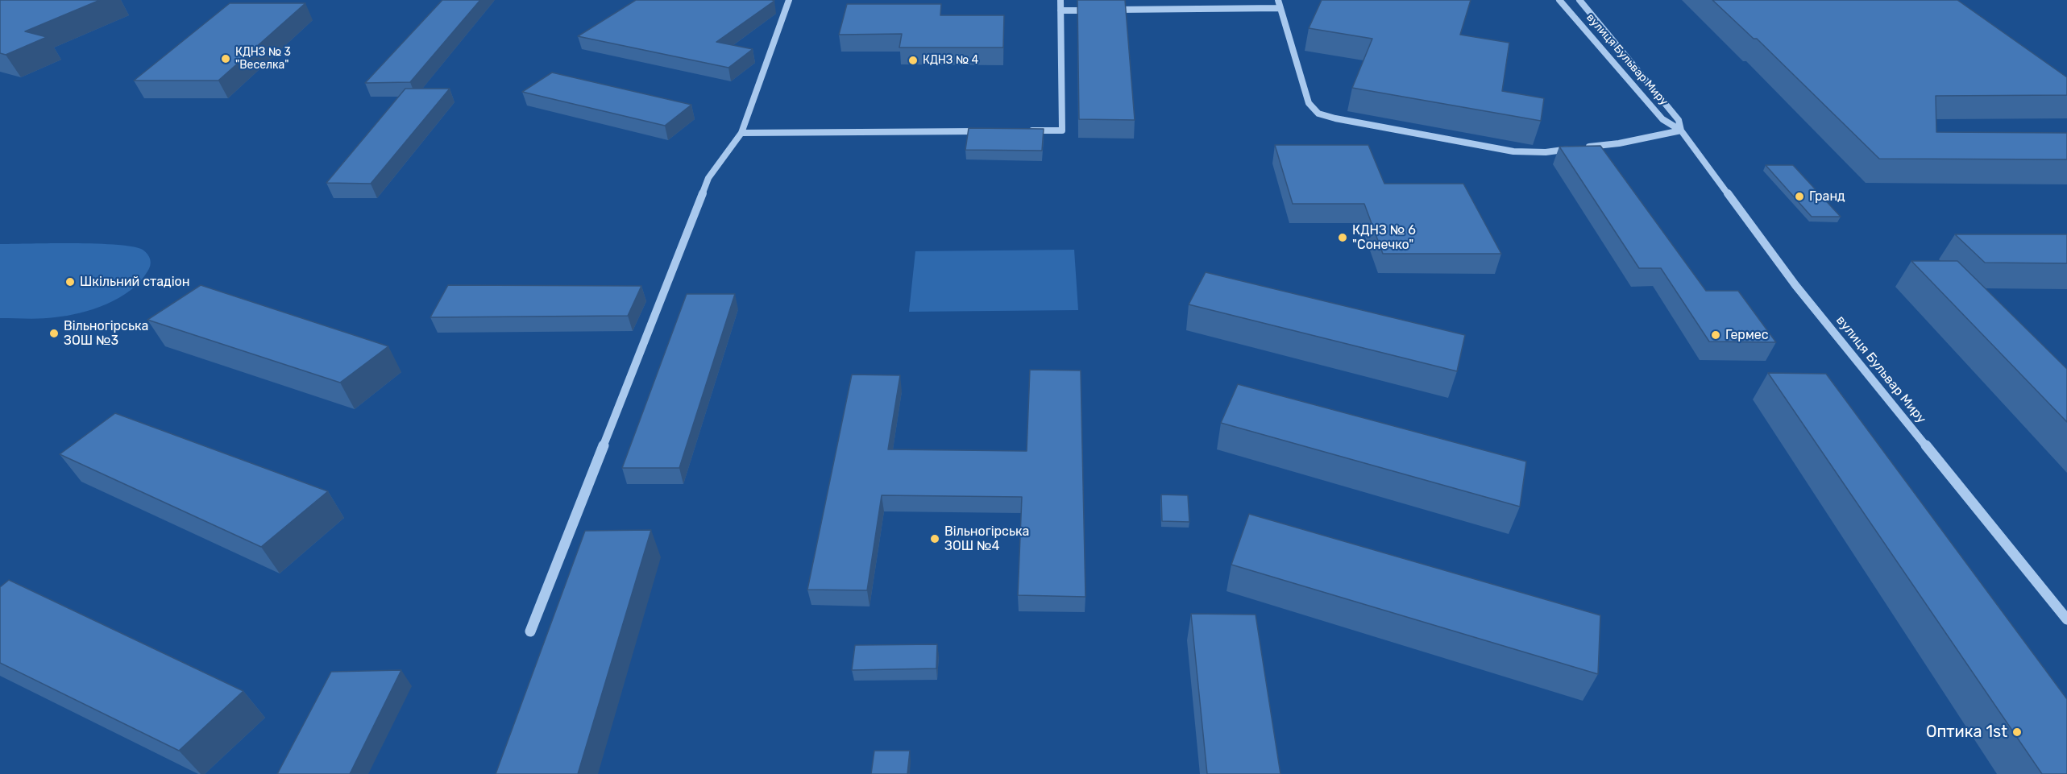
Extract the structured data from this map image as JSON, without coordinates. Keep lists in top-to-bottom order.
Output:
{
  "streets": {
    "street": ["вулиця Бульвар Миру"]
  },
  "places": [
    "КДНЗ № 3 \"Веселка\"",
    "КДНЗ № 4",
    "Гранд",
    "КДНЗ № 6 \"Сонечко\"",
    "Шкільний стадіон",
    "Вільногірська ЗОШ №3",
    "Гермес",
    "Вільногірська ЗОШ №4",
    "Оптика 1st"
  ]
}
